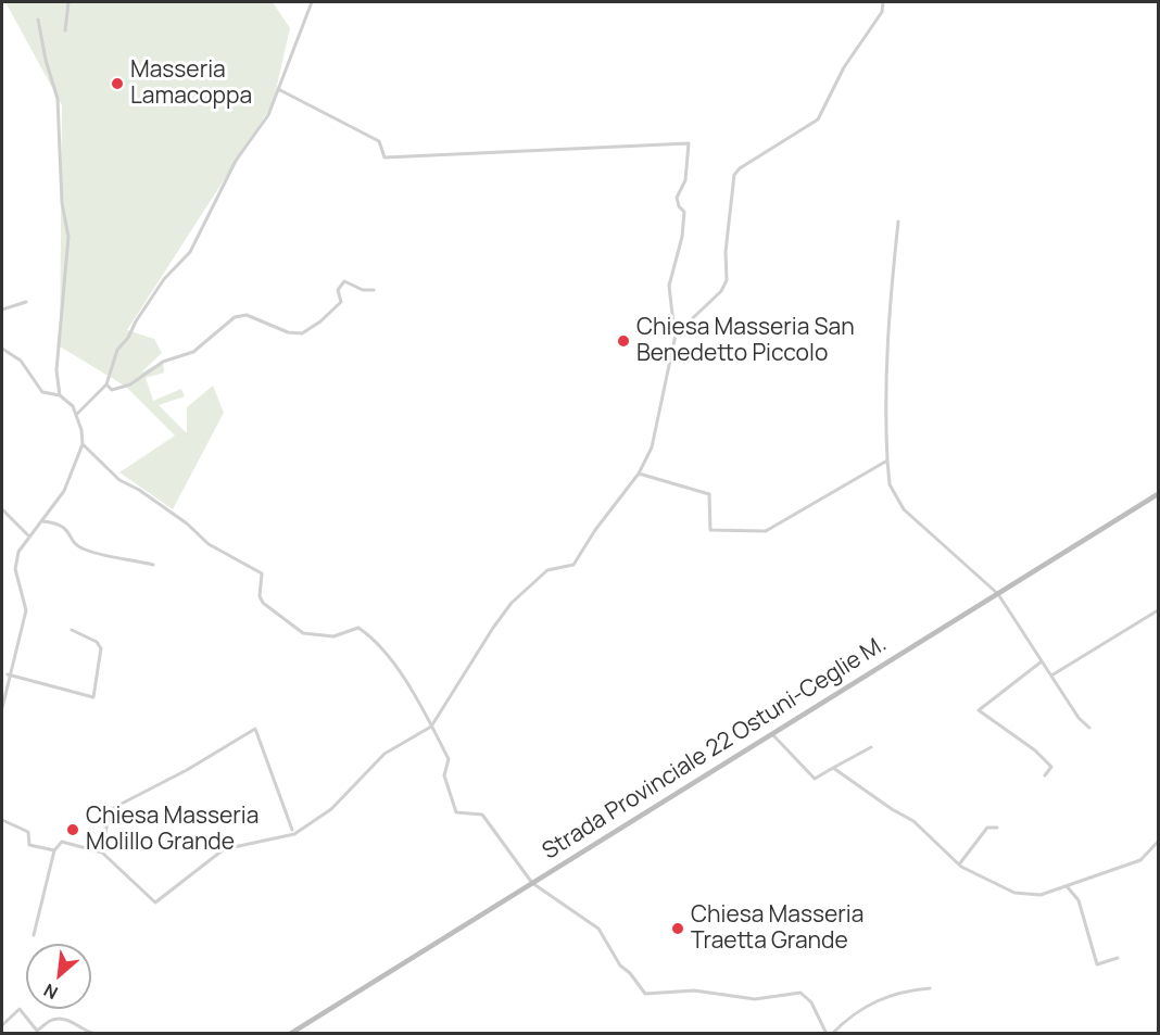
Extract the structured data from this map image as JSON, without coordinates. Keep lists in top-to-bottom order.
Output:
{
  "streets": {
    "main road": ["Strada Provinciale 22 Ostuni-Ceglie M."]
  },
  "places": [
    "Masseria Lamacoppa",
    "Chiesa Masseria San Benedetto Piccolo",
    "Chiesa Masseria Molillo Grande",
    "Chiesa Masseria Traetta Grande"
  ],
  "north": "bottom left"
}
